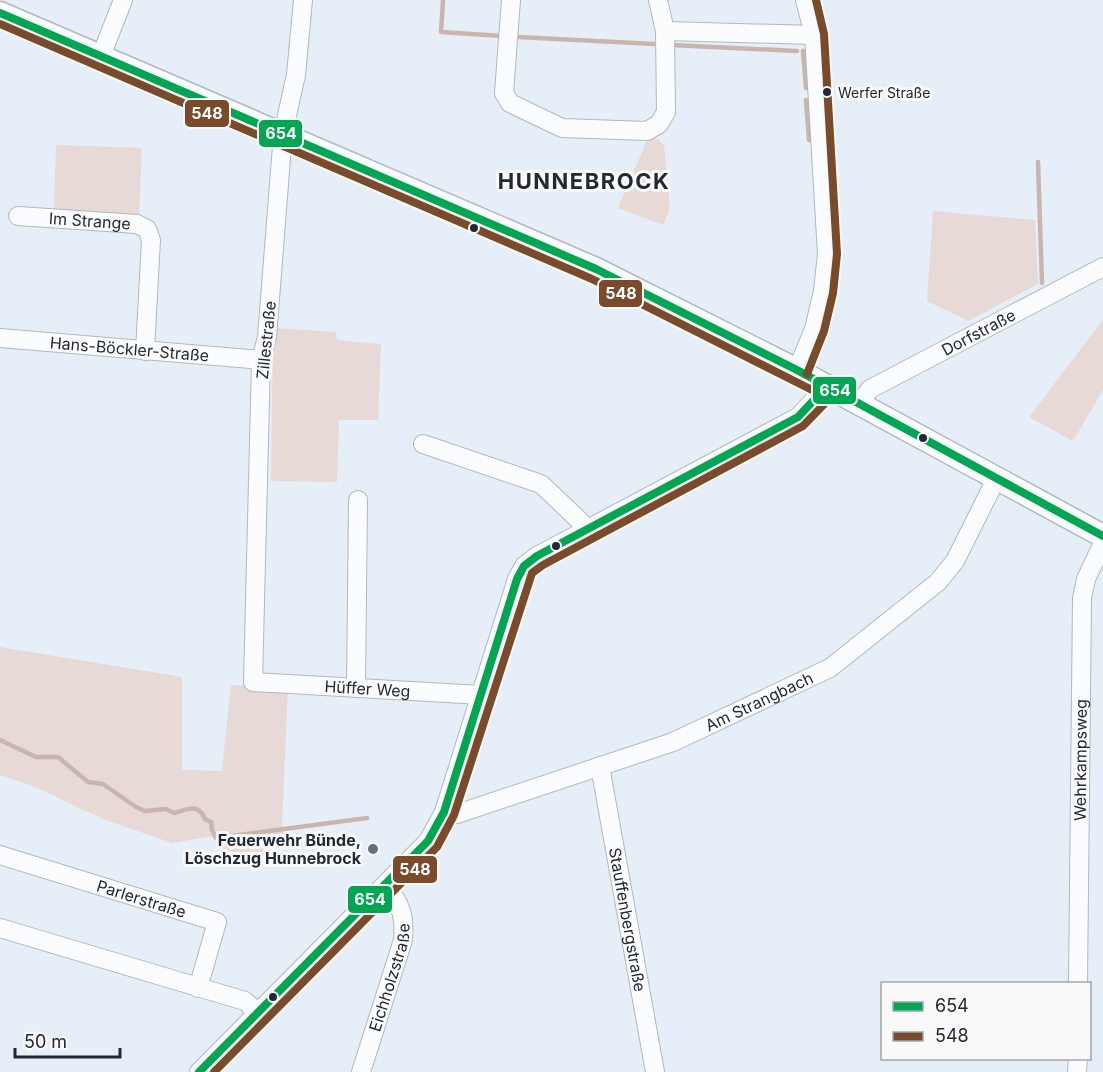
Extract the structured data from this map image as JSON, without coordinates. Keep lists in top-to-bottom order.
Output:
{
  "streets": {
    "street": [
      "Im Strange",
      "Dorfstraße",
      "Zillestraße",
      "Hans-Böckler-Straße",
      "Hüffer Weg",
      "Am Strangbach",
      "Wehrkampsweg",
      "Parlerstraße",
      "Stauffenbergstraße",
      "Eichholzstraße"
    ]
  },
  "crossings": [
    ["Im Strange", "Hans-Böckler-Straße"],
    ["Zillestraße", "Hans-Böckler-Straße"],
    ["Zillestraße", "Hüffer Weg"],
    ["Am Strangbach", "Stauffenbergstraße"]
  ],
  "districts": ["HUNNEBROCK"],
  "places": ["Werfer Straße", "Feuerwehr Bünde, Löschzug Hunnebrock"],
  "lines": ["transit line 548", "transit line 654"],
  "legend": ["654", "548"],
  "scale_bar": "50 m"
}
